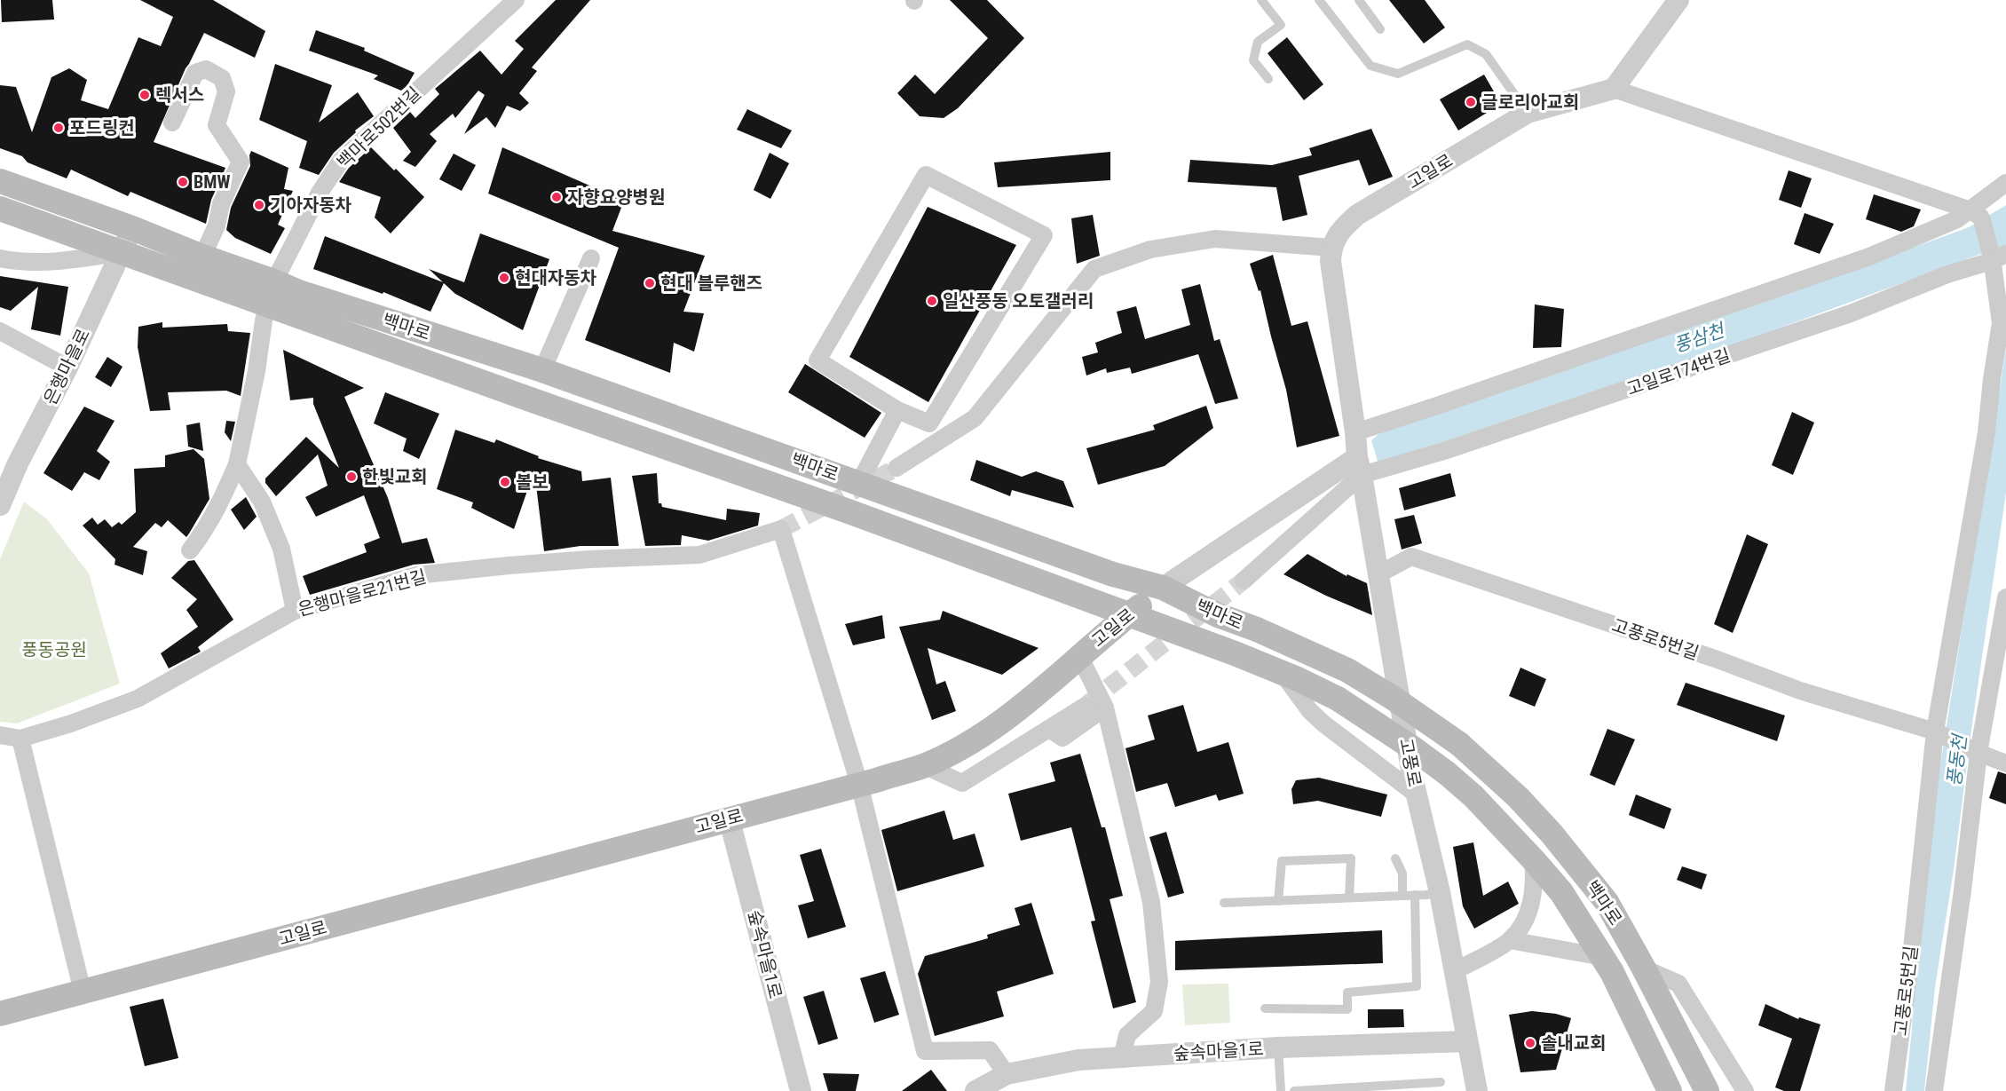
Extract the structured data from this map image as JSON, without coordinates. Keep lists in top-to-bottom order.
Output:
{
  "streets": {
    "main road": ["고일로", "백마로"],
    "street": [
      "백마로502번길",
      "은행마을로",
      "고일로174번길",
      "은행마을로21번길",
      "고풍로5번길",
      "고풍로",
      "숲속마을1로"
    ]
  },
  "crossings": [
    ["백마로502번길", "백마로"],
    ["고일로", "백마로"],
    ["고일로", "고일로174번길"],
    ["고일로", "은행마을로21번길"],
    ["고일로", "고풍로"],
    ["고일로", "숲속마을1로"],
    ["백마로", "은행마을로"],
    ["고일로174번길", "고풍로5번길"],
    ["고일로174번길", "고풍로"],
    ["고풍로5번길", "고풍로"],
    ["고풍로", "숲속마을1로"]
  ],
  "water": ["풍삼천", "풍동천"],
  "parks": ["풍동공원"],
  "places": [
    "렉서스",
    "글로리아교회",
    "포드링컨",
    "BMW",
    "자향요양병원",
    "기아자동차",
    "현대자동차",
    "현대 블루핸즈",
    "일산풍동 오토갤러리",
    "한빛교회",
    "볼보",
    "솔내교회"
  ]
}
